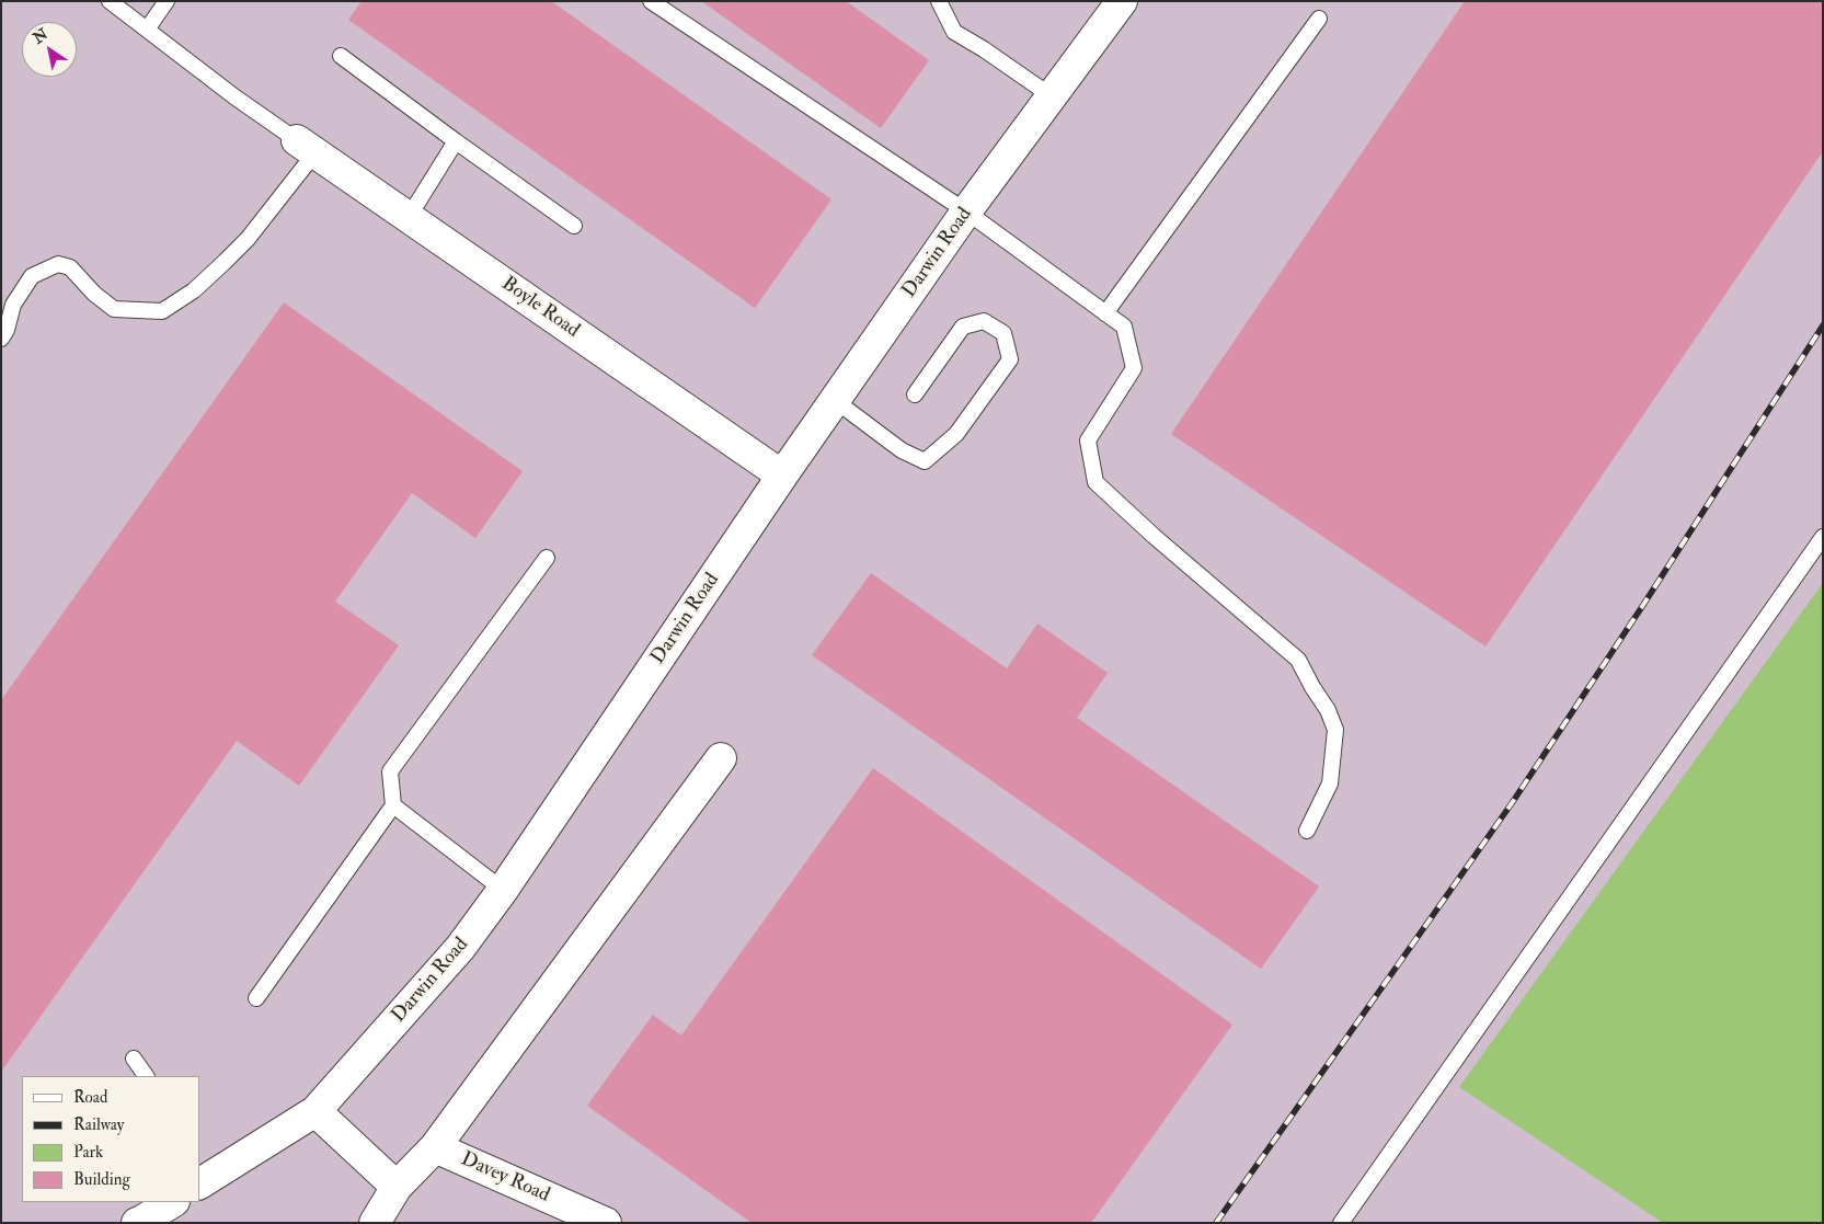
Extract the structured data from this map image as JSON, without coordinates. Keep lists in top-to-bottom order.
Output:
{
  "streets": {
    "street": ["Darwin Road", "Boyle Road", "Davey Road"]
  },
  "crossings": [
    ["Darwin Road", "Boyle Road"]
  ],
  "legend": [
    "Road",
    "Railway",
    "Park",
    "Building"
  ],
  "north": "top left"
}
